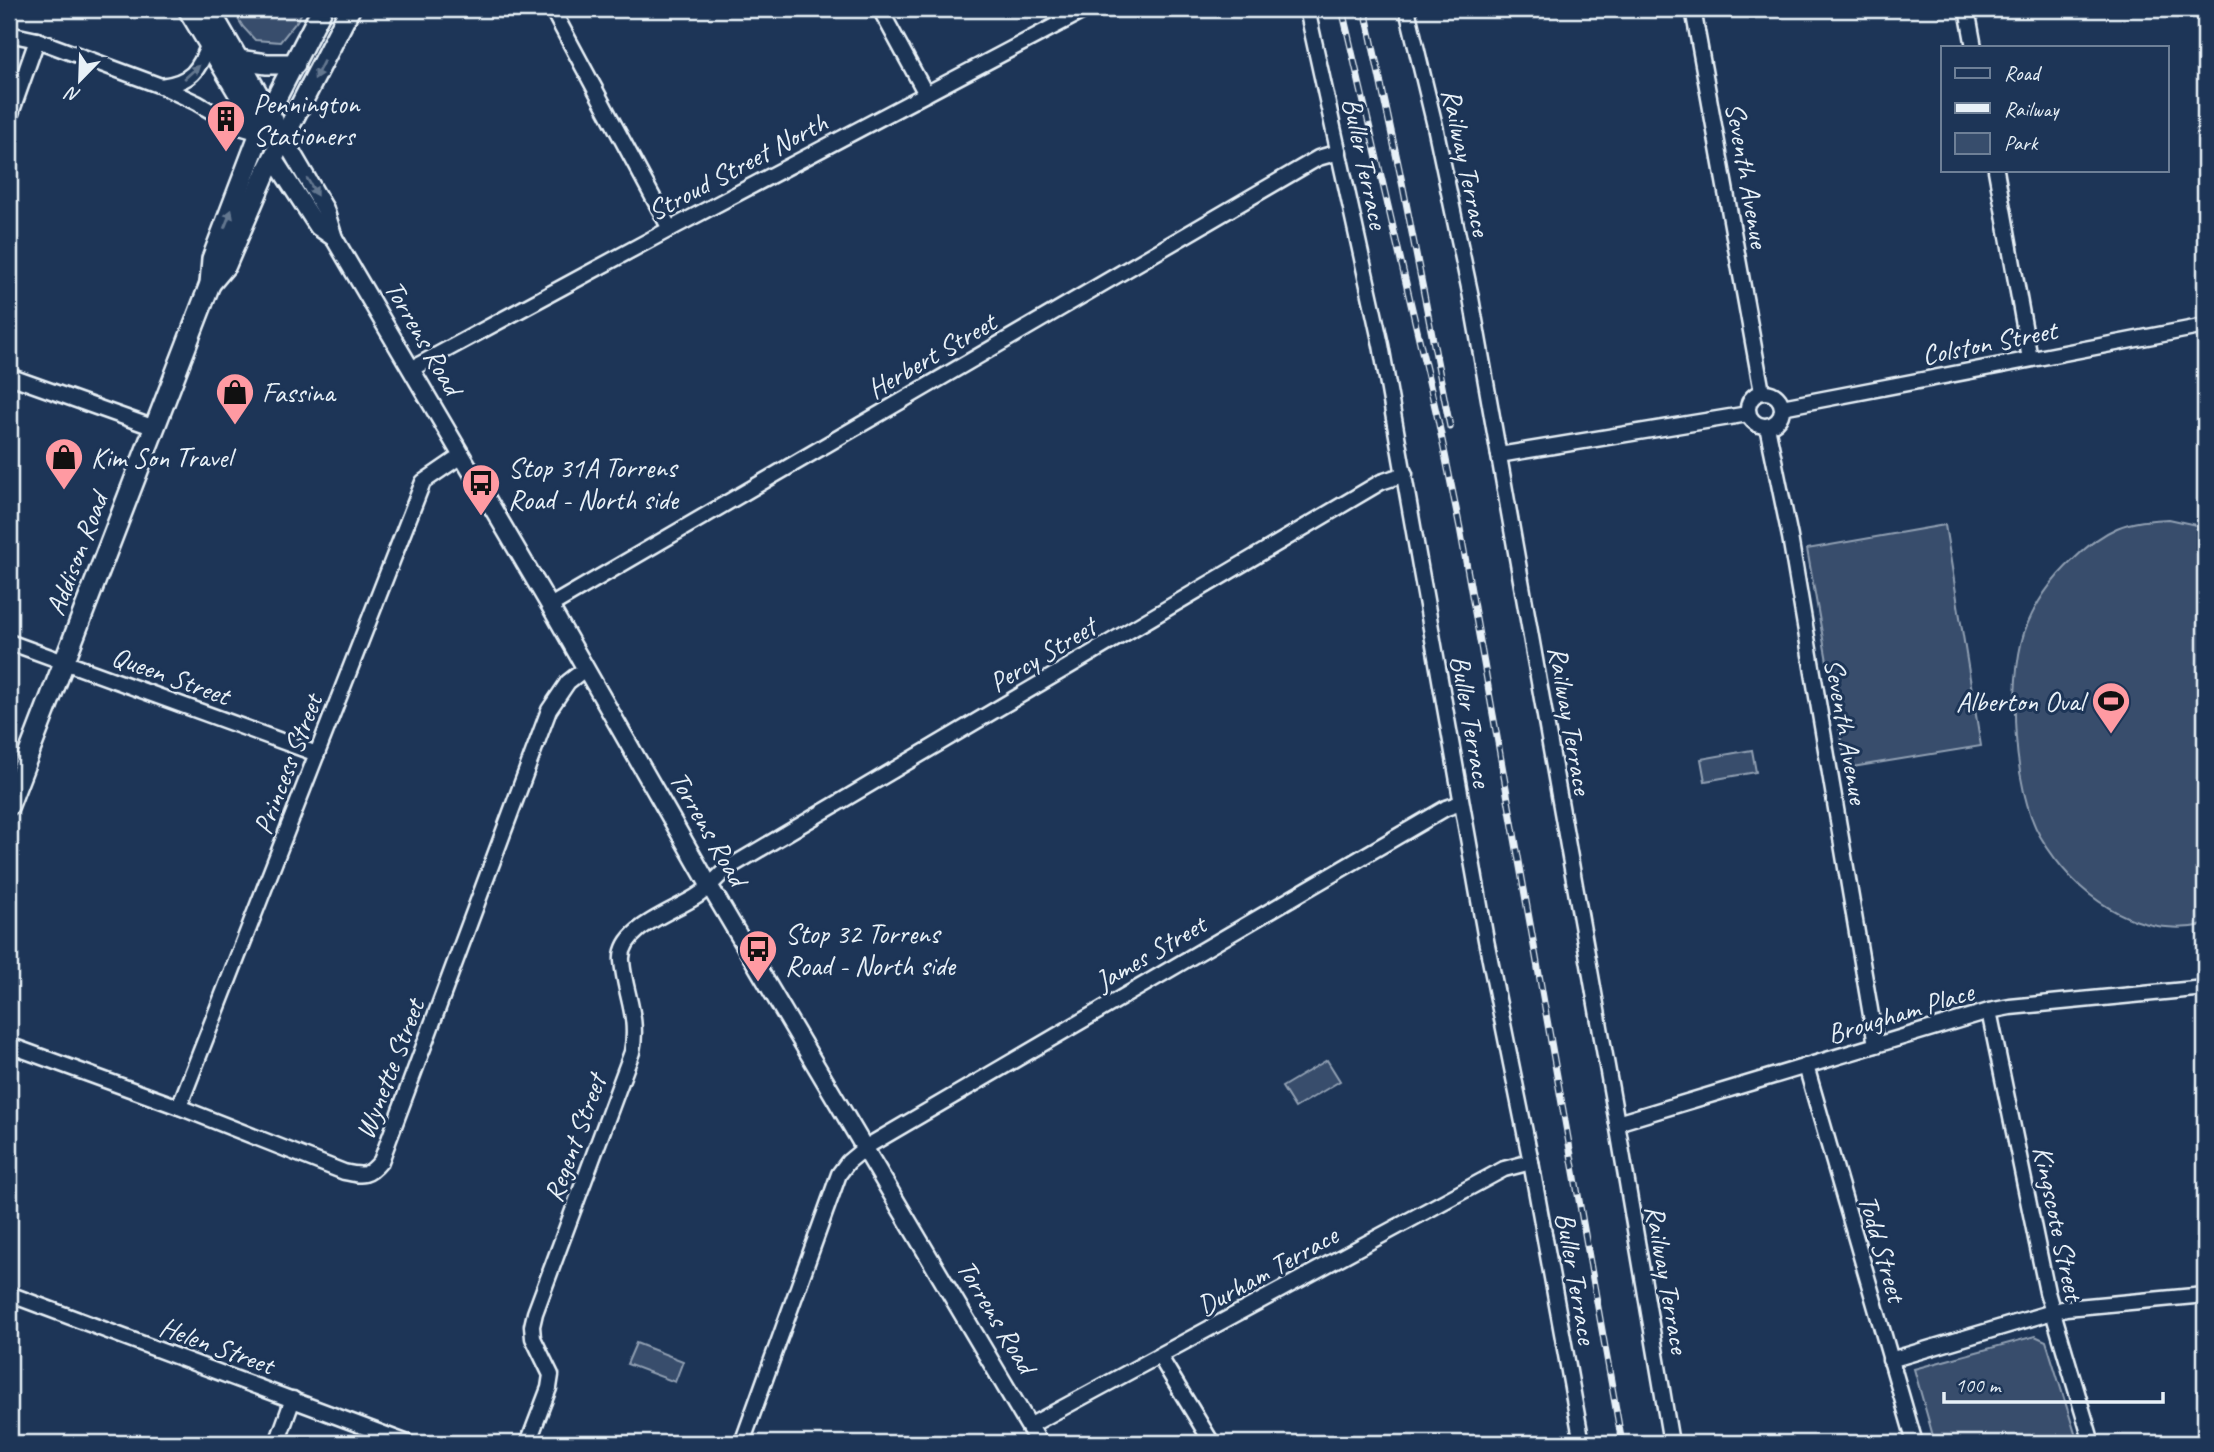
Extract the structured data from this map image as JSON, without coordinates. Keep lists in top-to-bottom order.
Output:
{
  "streets": {
    "main road": ["Torrens Road", "Addison Road"],
    "street": [
      "Railway Terrace",
      "Buller Terrace",
      "Stroud Street North",
      "Seventh Avenue",
      "Colston Street",
      "Herbert Street",
      "Percy Street",
      "Queen Street",
      "Princess Street",
      "James Street",
      "Brougham Place",
      "Wynette Street",
      "Regent Street",
      "Kingscote Street",
      "Todd Street",
      "Durham Terrace",
      "Helen Street"
    ]
  },
  "crossings": [
    ["Railway Terrace", "Brougham Place"],
    ["Buller Terrace", "Herbert Street"],
    ["Buller Terrace", "Percy Street"],
    ["Buller Terrace", "James Street"],
    ["Buller Terrace", "Durham Terrace"],
    ["Stroud Street North", "Torrens Road"],
    ["Seventh Avenue", "Colston Street"],
    ["Seventh Avenue", "Brougham Place"],
    ["Torrens Road", "Herbert Street"],
    ["Torrens Road", "Addison Road"],
    ["Torrens Road", "Percy Street"],
    ["Torrens Road", "Princess Street"],
    ["Torrens Road", "James Street"],
    ["Torrens Road", "Wynette Street"],
    ["Torrens Road", "Regent Street"],
    ["Torrens Road", "Durham Terrace"],
    ["Addison Road", "Queen Street"],
    ["Percy Street", "Regent Street"],
    ["Queen Street", "Princess Street"],
    ["Princess Street", "Wynette Street"],
    ["Brougham Place", "Kingscote Street"],
    ["Brougham Place", "Todd Street"]
  ],
  "places": {
    "building": ["Pennington Stationers"],
    "shop": ["Fassina", "Kim Son Travel"],
    "bus stop": ["Stop 31A Torrens Road - North side", "Stop 32 Torrens Road - North side"],
    "sports": ["Alberton Oval"]
  },
  "legend": ["Road", "Railway", "Park"],
  "scale_bar": "100 m",
  "north": "bottom left"
}
